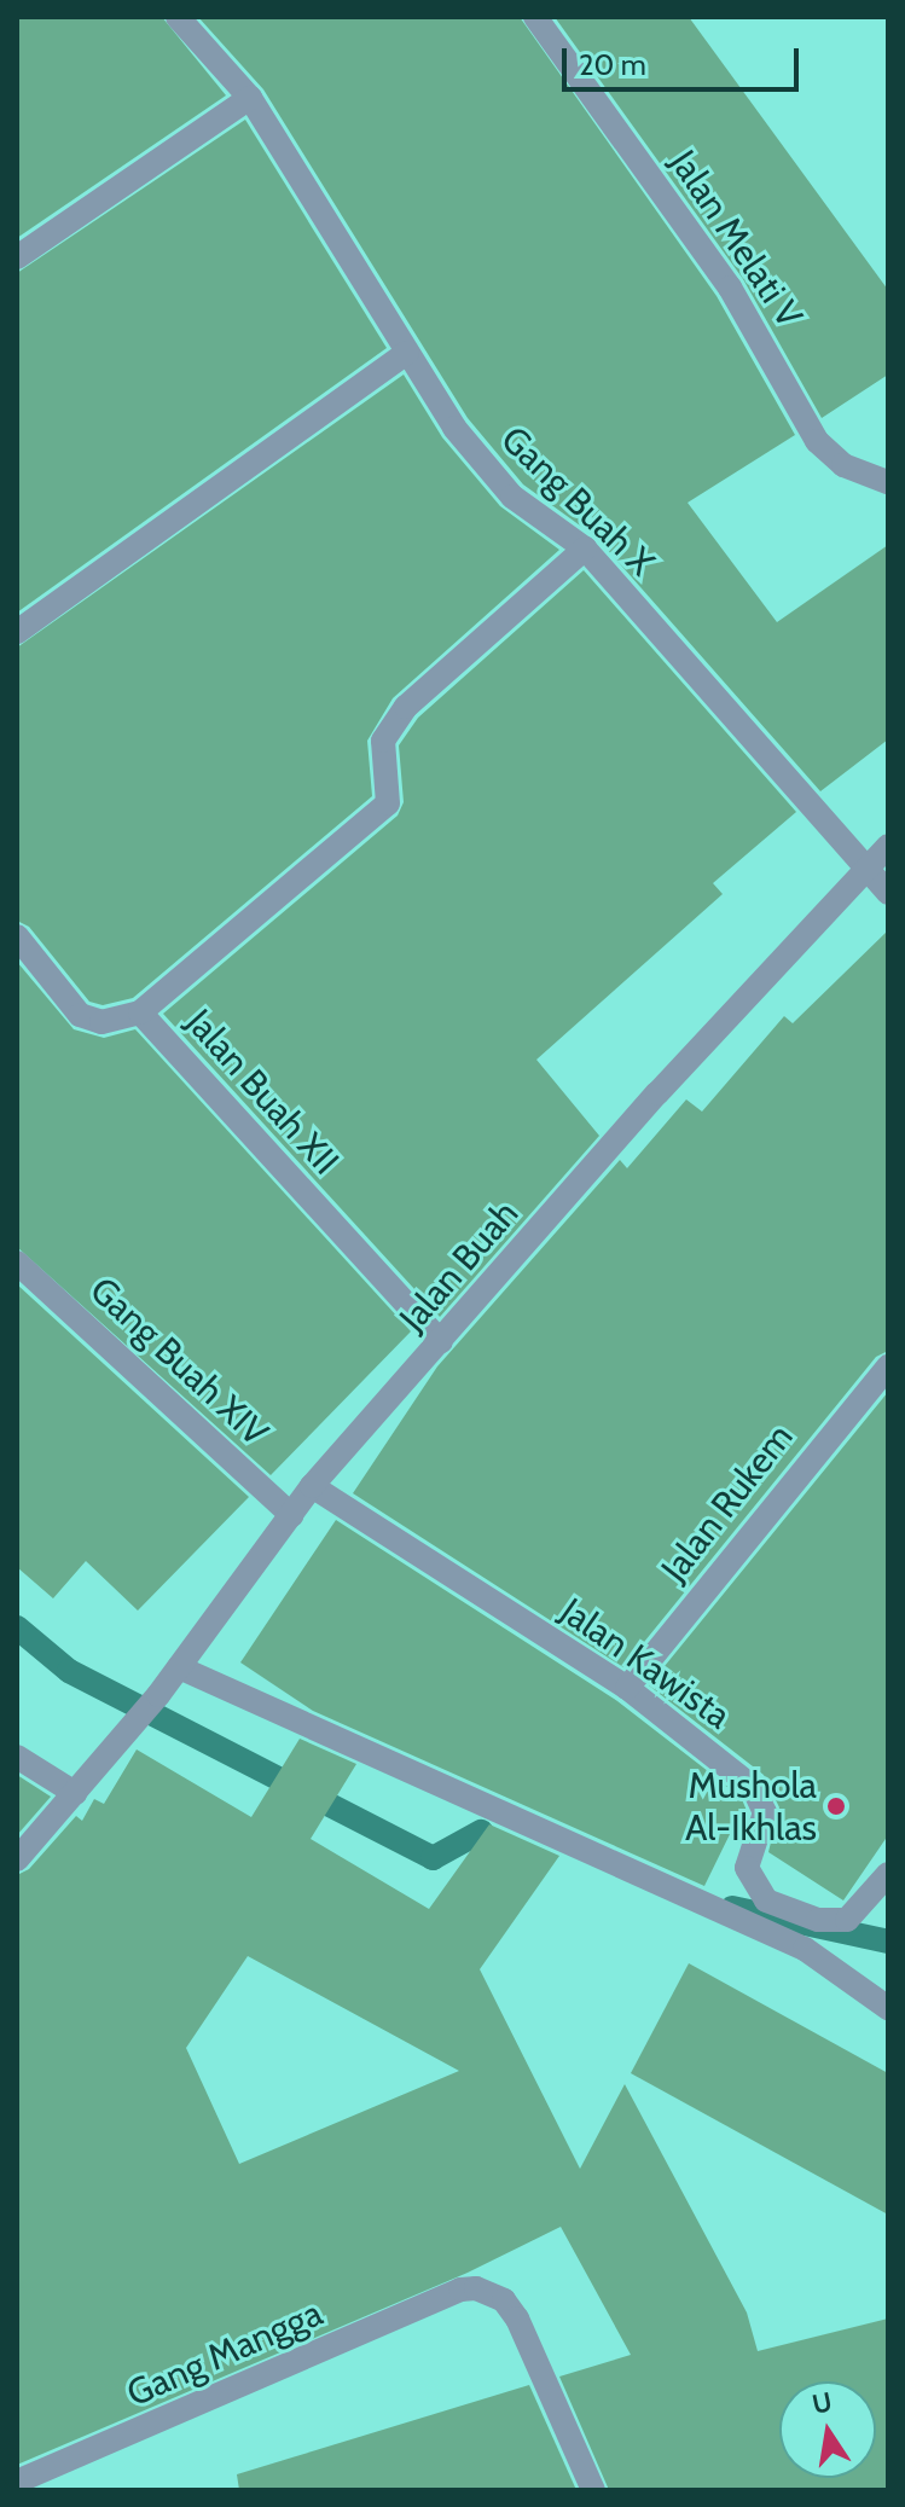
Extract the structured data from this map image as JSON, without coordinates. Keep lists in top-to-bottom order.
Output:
{
  "streets": {
    "street": [
      "Jalan Melati V",
      "Gang Buah X",
      "Jalan Buah XII",
      "Jalan Buah",
      "Gang Buah XIV",
      "Jalan Rukem",
      "Jalan Kawista",
      "Gang Mangga"
    ]
  },
  "crossings": [
    ["Gang Buah X", "Jalan Buah"],
    ["Jalan Buah XII", "Jalan Buah"],
    ["Jalan Buah", "Gang Buah XIV"],
    ["Jalan Buah", "Jalan Kawista"],
    ["Jalan Rukem", "Jalan Kawista"]
  ],
  "places": ["Mushola Al-Ikhlas"],
  "scale_bar": "20 m",
  "north": "top"
}
